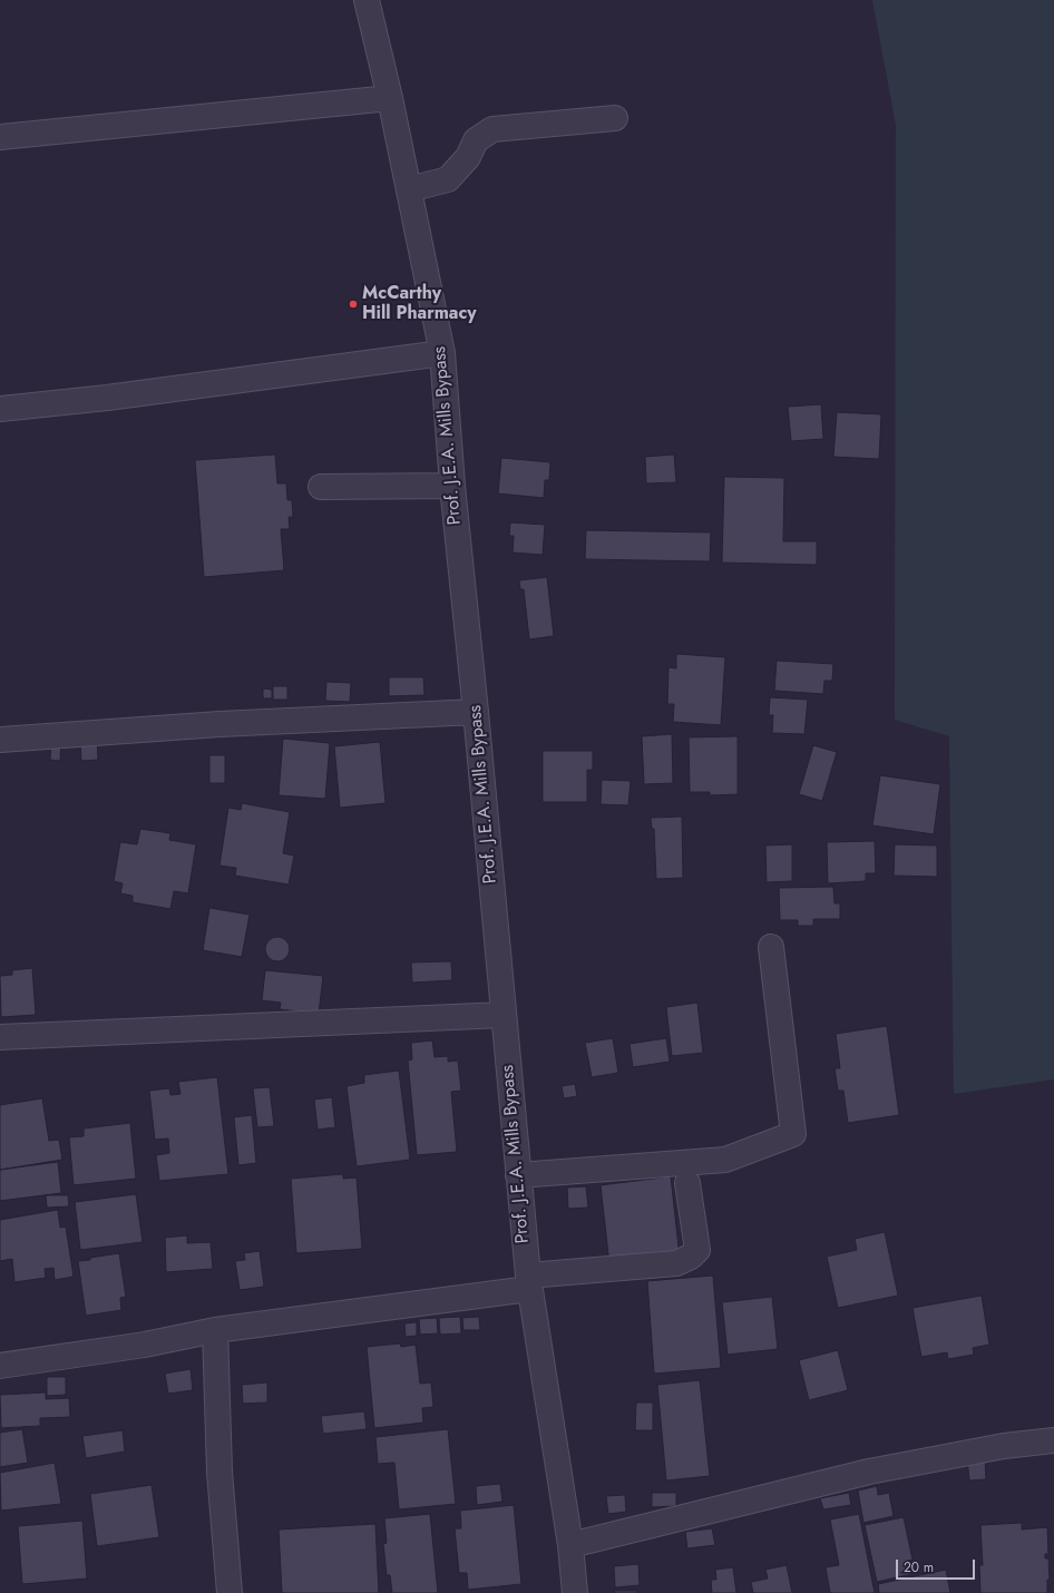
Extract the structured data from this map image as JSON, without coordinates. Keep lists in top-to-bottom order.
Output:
{
  "streets": {
    "street": ["Prof. J.E.A. Mills Bypass"]
  },
  "places": ["McCarthy Hill Pharmacy"],
  "scale_bar": "20 m"
}
